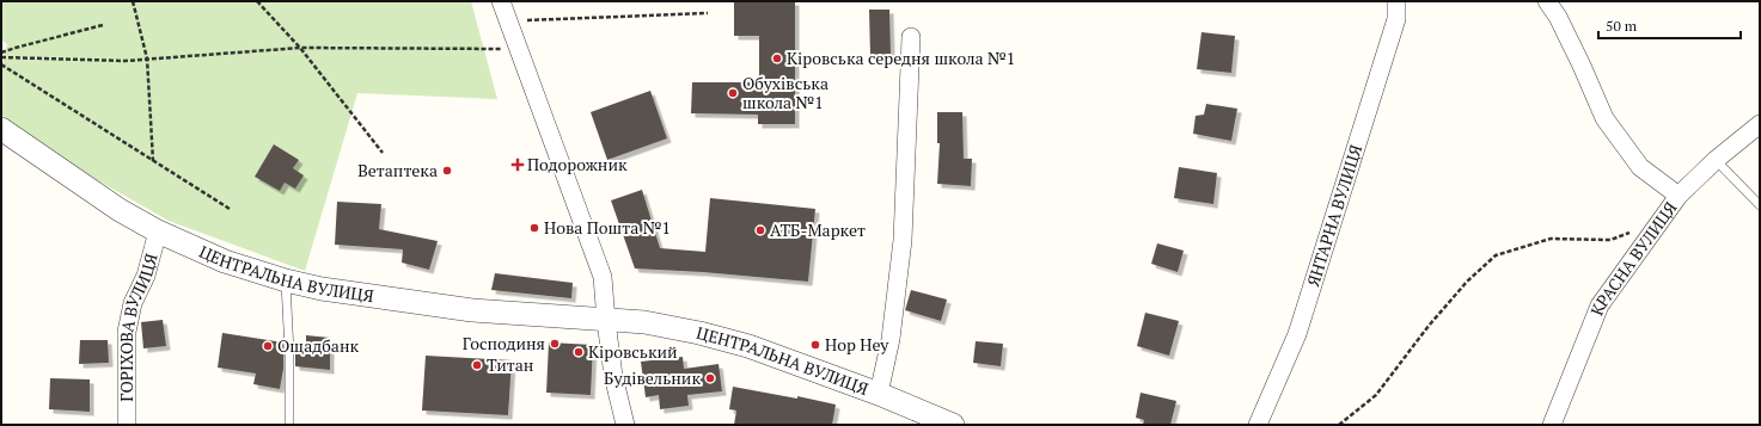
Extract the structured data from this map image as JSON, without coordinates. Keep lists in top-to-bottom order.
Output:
{
  "streets": {
    "street": [
      "ЯНТАРНА ВУЛИЦЯ",
      "КРАСНА ВУЛИЦЯ",
      "ЦЕНТРАЛЬНА ВУЛИЦЯ",
      "ГОРІХОВА ВУЛИЦЯ"
    ]
  },
  "crossings": [
    ["ЦЕНТРАЛЬНА ВУЛИЦЯ", "ГОРІХОВА ВУЛИЦЯ"]
  ],
  "places": {
    "other": [
      "Кіровська середня школа №1",
      "Обухівська школа №1",
      "Ветаптека",
      "Нова Пошта №1",
      "АТБ-Маркет",
      "Господиня",
      "Hop Hey",
      "Ощадбанк",
      "Кіровський",
      "Титан",
      "Будівельник"
    ],
    "health": ["Подорожник"]
  },
  "scale_bar": "50 m"
}
